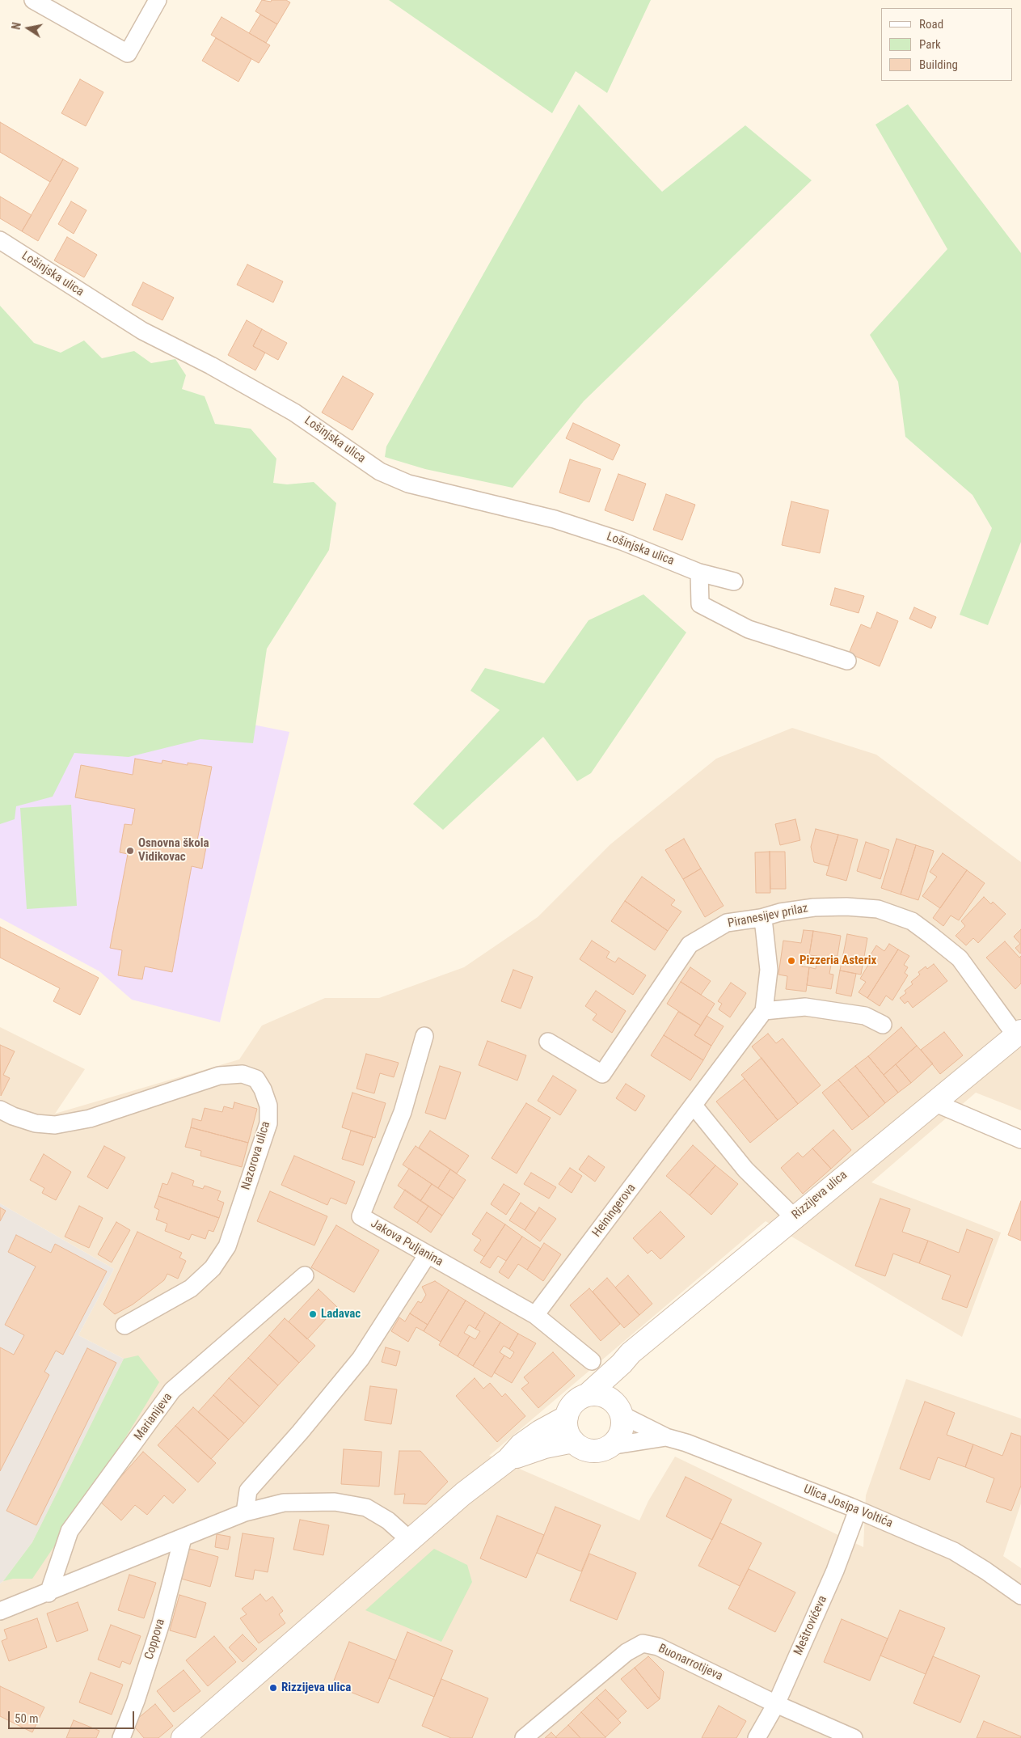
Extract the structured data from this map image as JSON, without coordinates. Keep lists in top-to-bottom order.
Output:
{
  "streets": {
    "street": [
      "Lošinjska ulica",
      "Piranesijev prilaz",
      "Nazorova ulica",
      "Rizzijeva ulica",
      "Heiningerova",
      "Jakova Puljanina",
      "Marianijeva",
      "Ulica Josipa Voltića",
      "Meštrovićeva",
      "Coppova",
      "Buonarrotijeva"
    ]
  },
  "crossings": [
    ["Piranesijev prilaz", "Rizzijeva ulica"],
    ["Piranesijev prilaz", "Heiningerova"],
    ["Rizzijeva ulica", "Ulica Josipa Voltića"],
    ["Heiningerova", "Jakova Puljanina"],
    ["Ulica Josipa Voltića", "Meštrovićeva"],
    ["Meštrovićeva", "Buonarrotijeva"]
  ],
  "places": [
    "Osnovna škola Vidikovac",
    "Pizzeria Asterix",
    "Ladavac",
    "Rizzijeva ulica"
  ],
  "legend": ["Road", "Park", "Building"],
  "scale_bar": "50 m",
  "north": "left"
}
